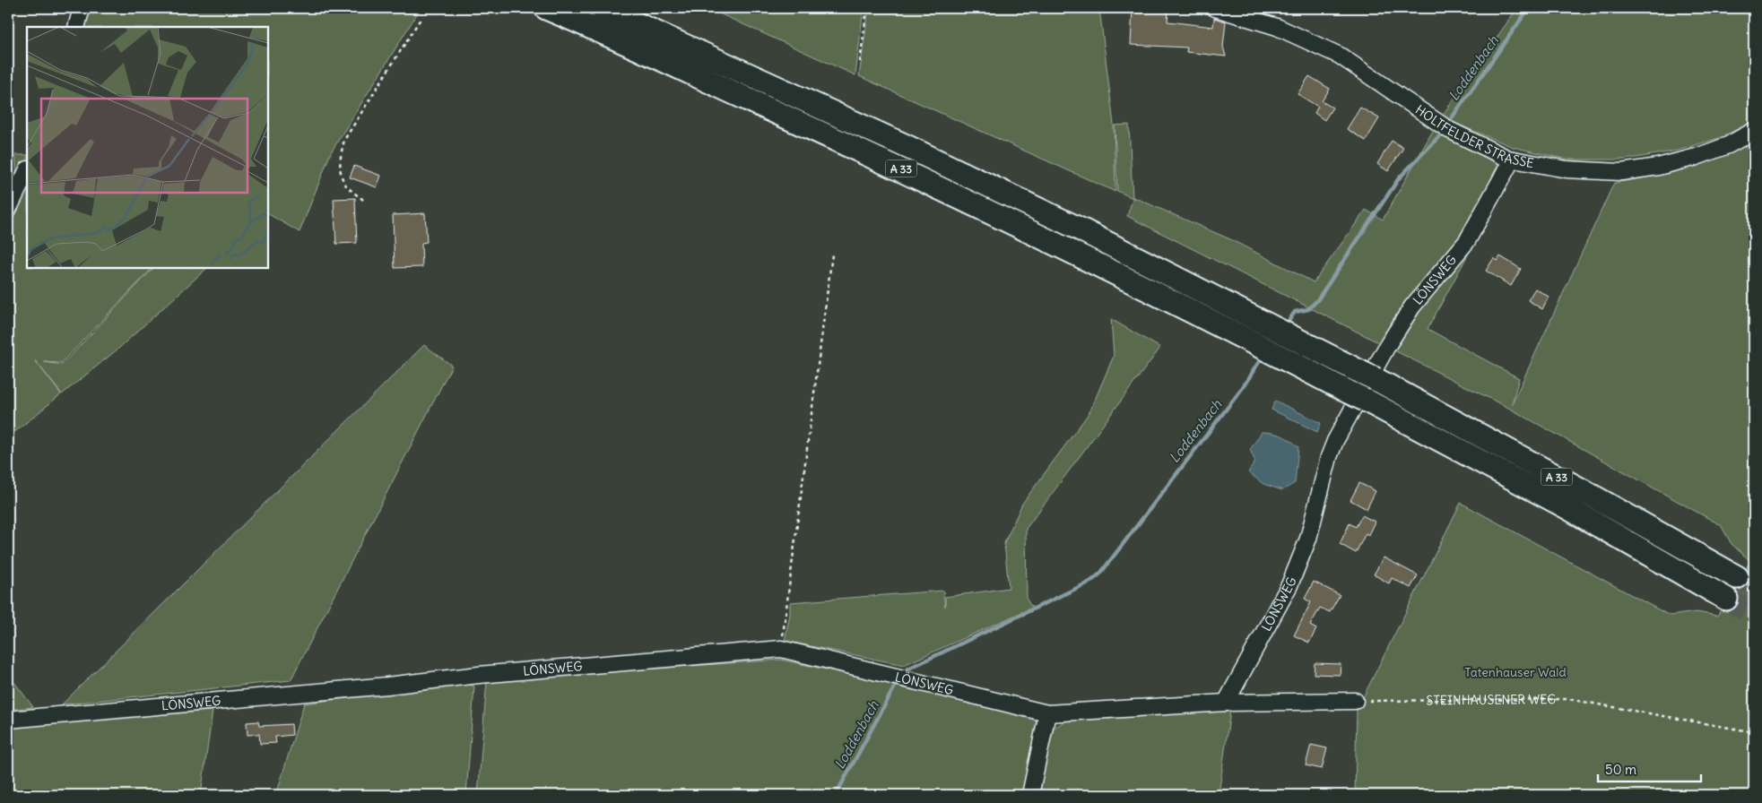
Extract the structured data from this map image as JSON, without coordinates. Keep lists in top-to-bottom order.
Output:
{
  "streets": {
    "highway": ["A 33"],
    "street": ["HOLTFELDER STRASSE", "LÖNSWEG"],
    "path": ["STEINHAUSENER WEG"]
  },
  "crossings": [
    ["HOLTFELDER STRASSE", "LÖNSWEG"]
  ],
  "water": ["Loddenbach"],
  "parks": ["Tatenhauser Wald"],
  "scale_bar": "50 m"
}
